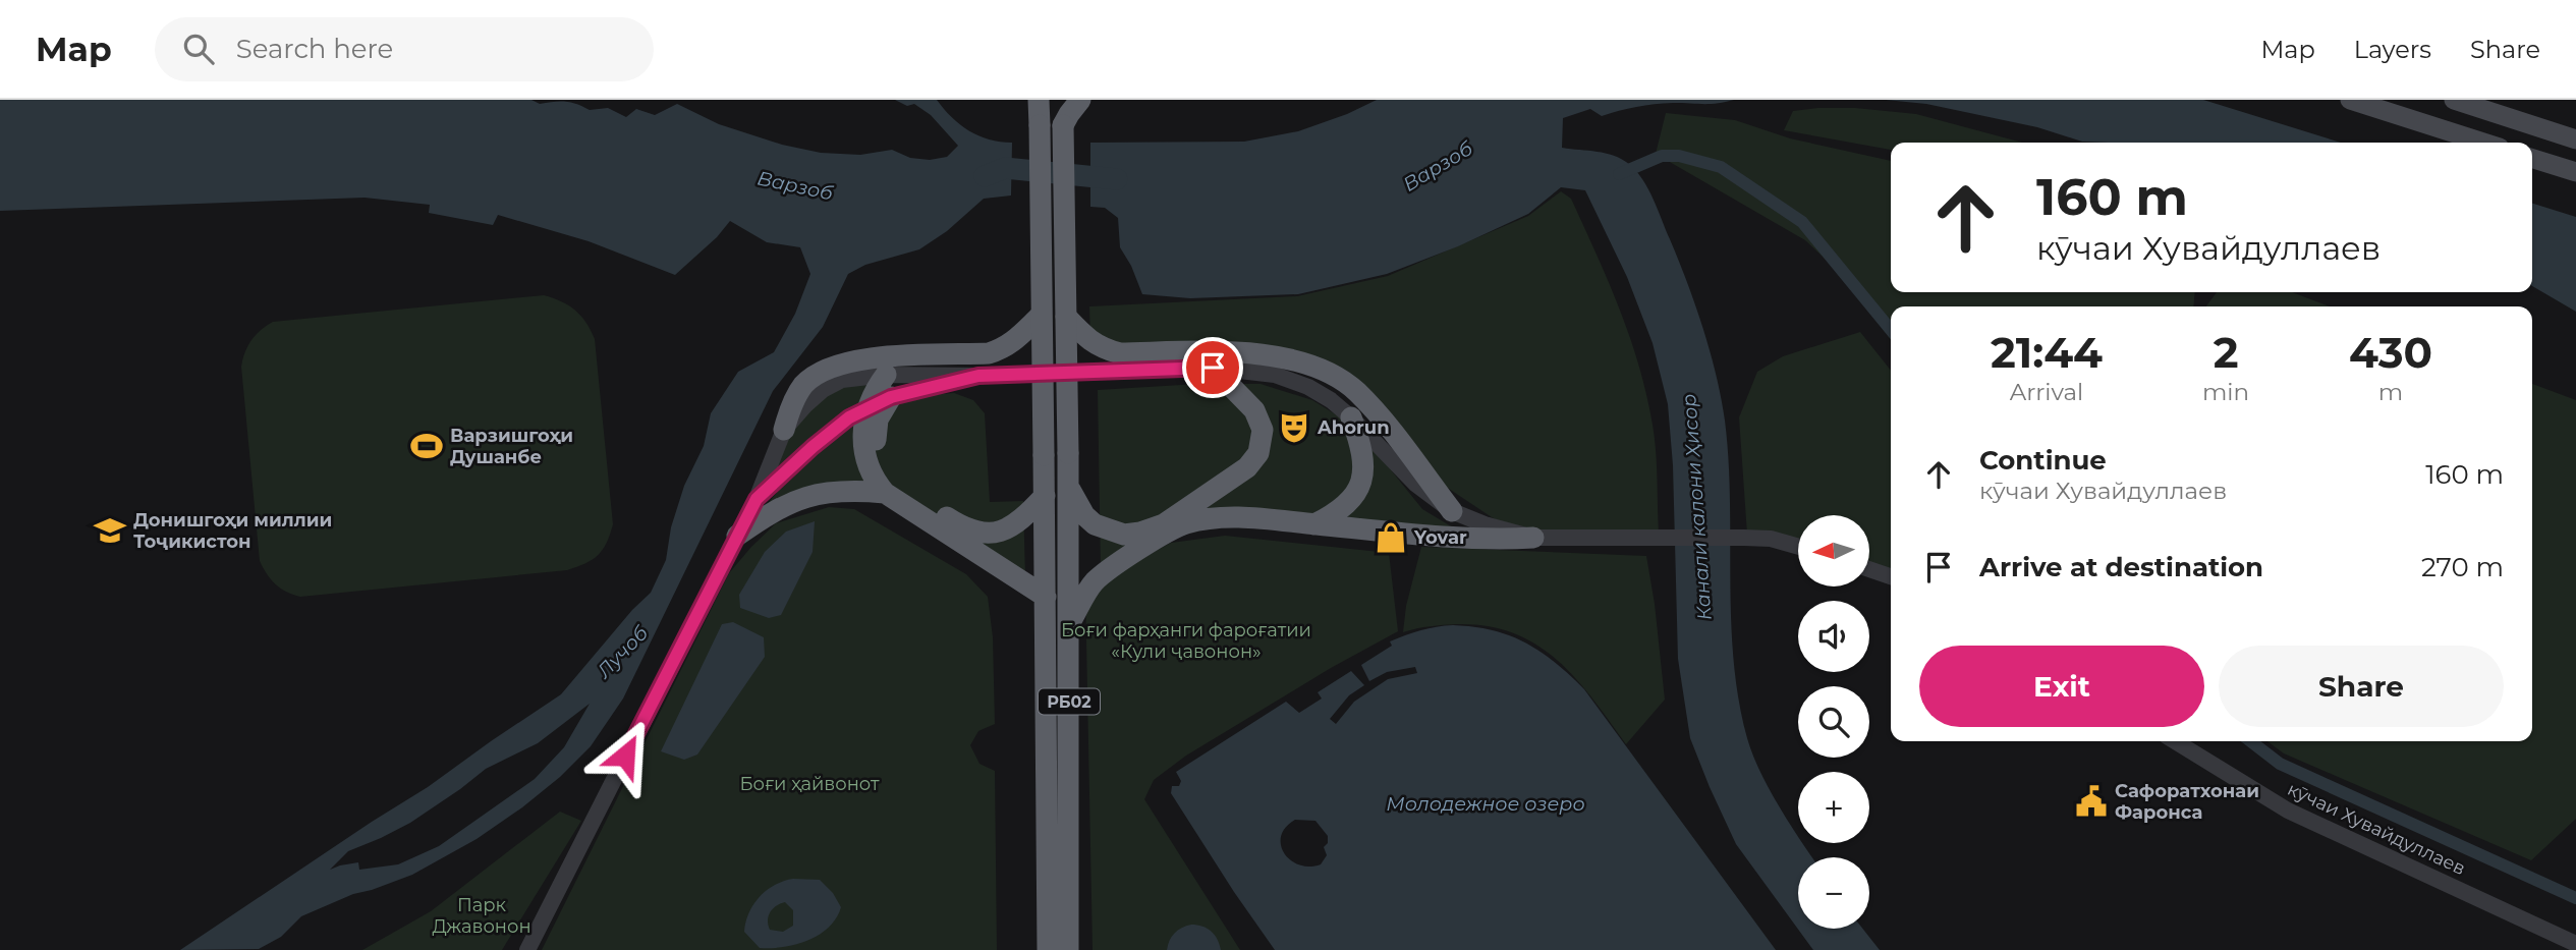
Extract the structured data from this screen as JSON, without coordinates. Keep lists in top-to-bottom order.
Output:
{
  "streets": {
    "highway": ["РБ02"],
    "street": ["кӯчаи Хувайдуллаев"]
  },
  "water": [
    "Варзоб",
    "Канали калони Ҳисор",
    "Лучоб",
    "Молодежное озеро"
  ],
  "parks": ["Боғи фарҳанги фароғатии «Кули ҷавонон»", "Боғи ҳайвонот", "Парк Джавонон"],
  "places": {
    "theatre": ["Ahorun"],
    "sports": ["Варзишгоҳи Душанбе"],
    "school or university": ["Донишгоҳи миллии Тоҷикистон"],
    "shop": ["Yovar"],
    "public building": ["Сафоратхонаи Фаронса"]
  },
  "north": "left",
  "page": {
    "header": "Map",
    "search": "Search here",
    "nav": ["Map", "Layers", "Share"],
    "turn": ["160 m", "кӯчаи Хувайдуллаев"],
    "eta": [
      "21:44",
      "Arrival",
      "2",
      "min",
      "430",
      "m"
    ],
    "list": [
      {
        "name": "Continue",
        "note": "кӯчаи Хувайдуллаев",
        "value": "160 m"
      },
      {
        "name": "Arrive at destination",
        "value": "270 m"
      }
    ],
    "map_buttons": ["+", "−"],
    "buttons": ["Exit", "Share"]
  }
}
